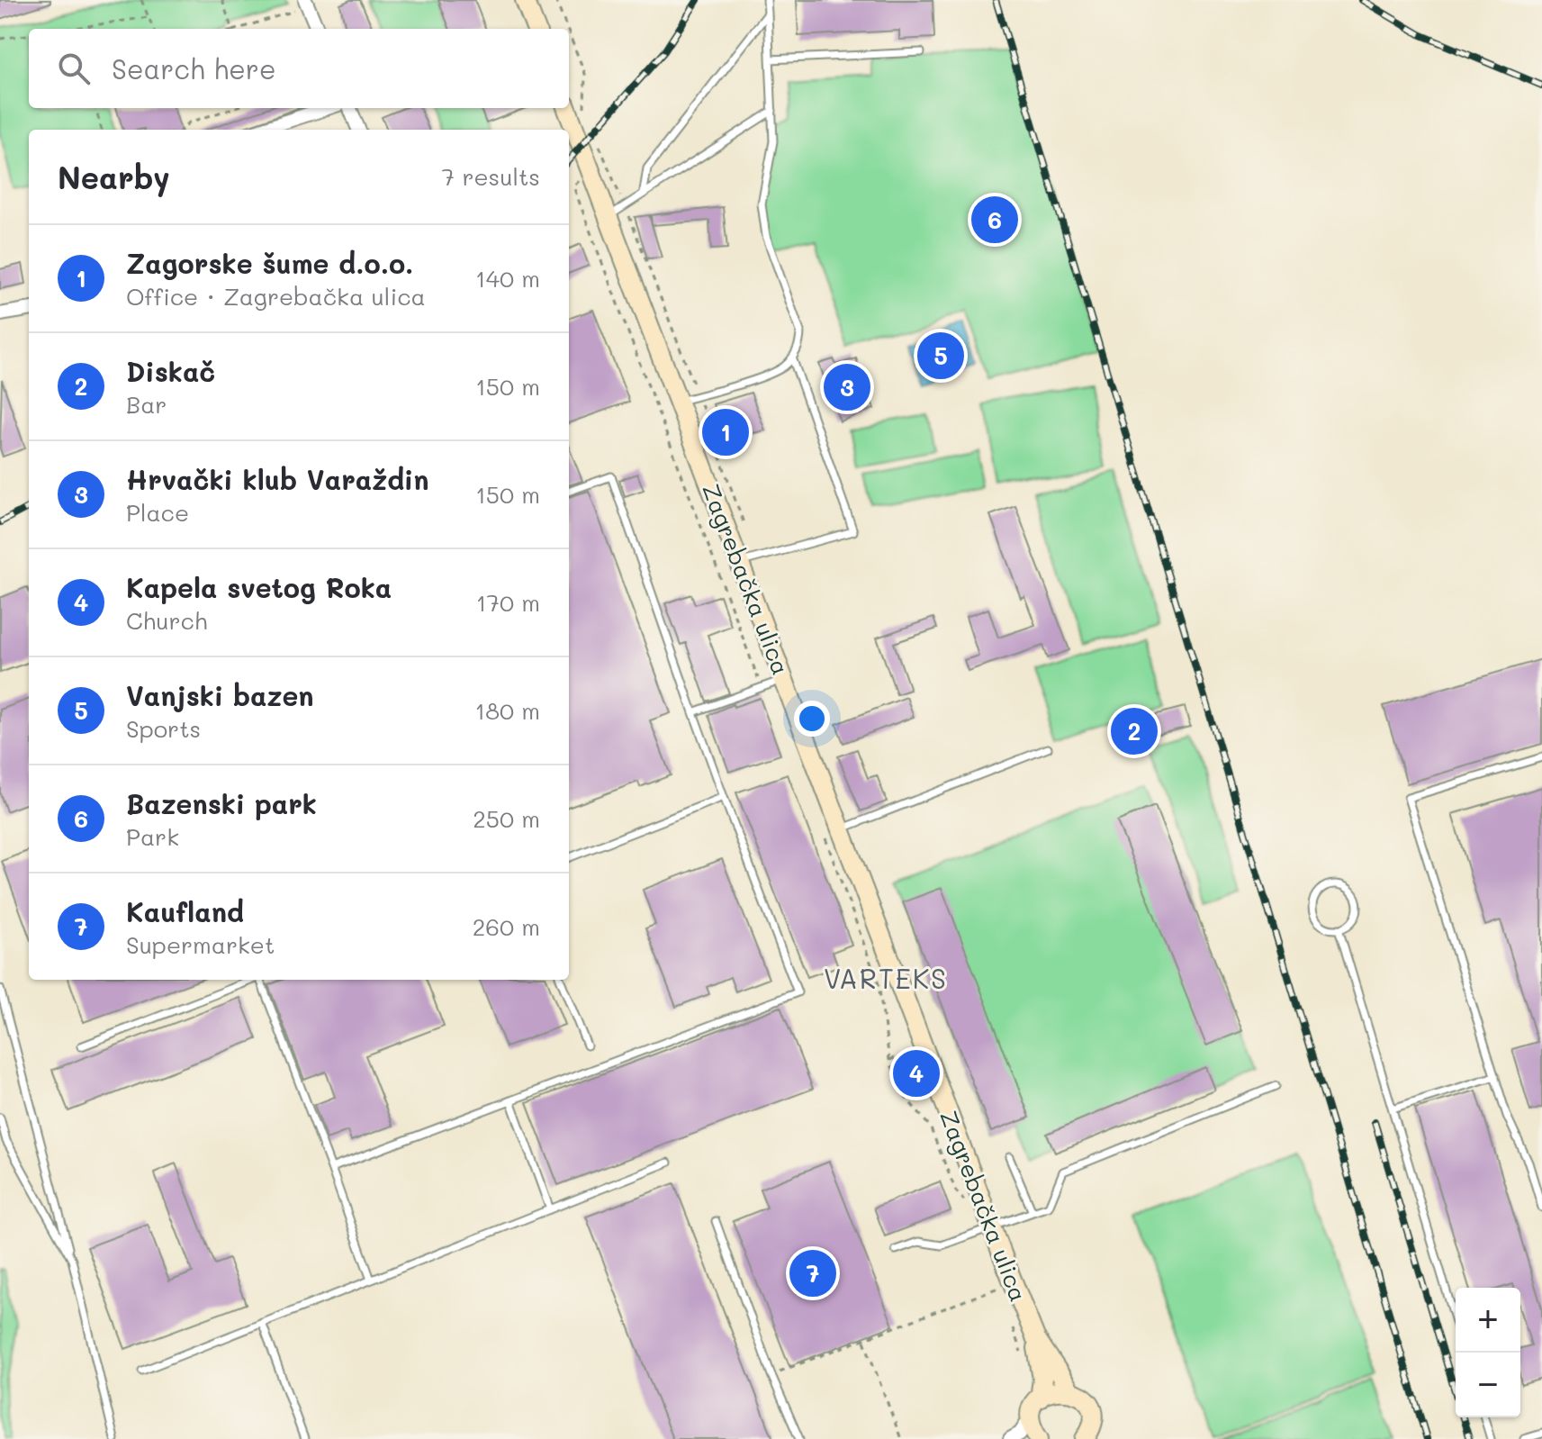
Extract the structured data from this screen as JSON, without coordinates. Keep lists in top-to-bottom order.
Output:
{
  "streets": {
    "main road": ["Zagrebačka ulica"]
  },
  "districts": ["VARTEKS"],
  "page": {
    "search": "Search here",
    "heading": ["Nearby", "7 results"],
    "pins": [
      "6",
      "5",
      "3",
      "1",
      "2",
      "4",
      "7"
    ],
    "list": [
      {
        "mark": "1",
        "name": "Zagorske šume d.o.o.",
        "note": "Office · Zagrebačka ulica",
        "value": "140 m"
      },
      {
        "mark": "2",
        "name": "Diskač",
        "note": "Bar",
        "value": "150 m"
      },
      {
        "mark": "3",
        "name": "Hrvački klub Varaždin",
        "note": "Place",
        "value": "150 m"
      },
      {
        "mark": "4",
        "name": "Kapela svetog Roka",
        "note": "Church",
        "value": "170 m"
      },
      {
        "mark": "5",
        "name": "Vanjski bazen",
        "note": "Sports",
        "value": "180 m"
      },
      {
        "mark": "6",
        "name": "Bazenski park",
        "note": "Park",
        "value": "250 m"
      },
      {
        "mark": "7",
        "name": "Kaufland",
        "note": "Supermarket",
        "value": "260 m"
      }
    ],
    "map_buttons": ["+", "−"]
  }
}
